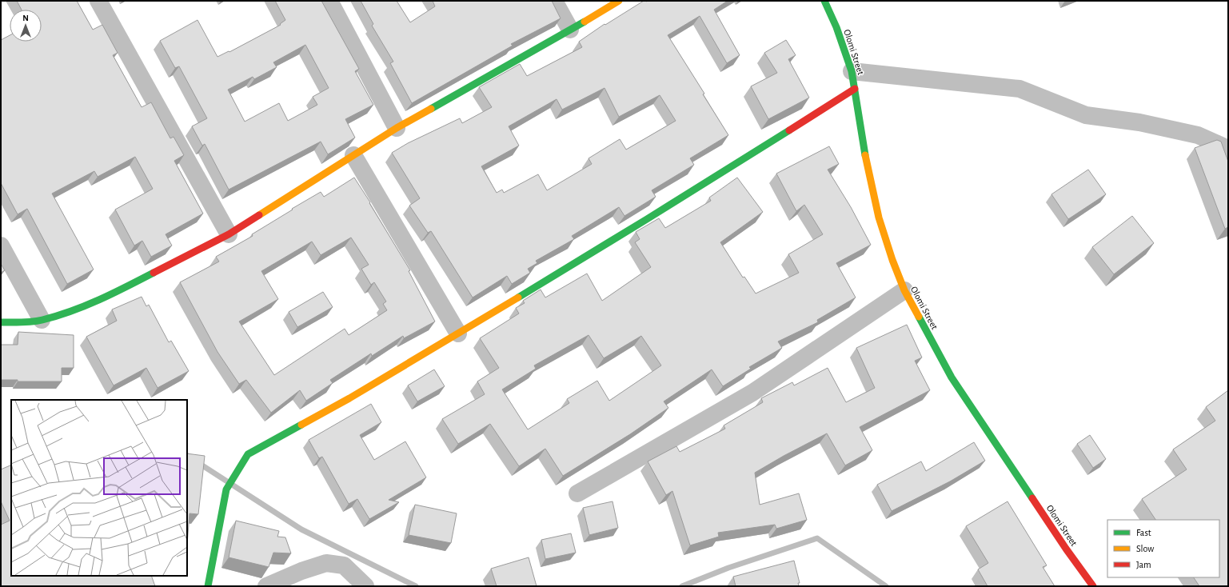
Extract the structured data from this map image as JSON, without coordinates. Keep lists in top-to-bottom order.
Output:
{
  "streets": {
    "street": ["Olomi Street"]
  },
  "legend": ["Fast", "Slow", "Jam"],
  "north": "top"
}
